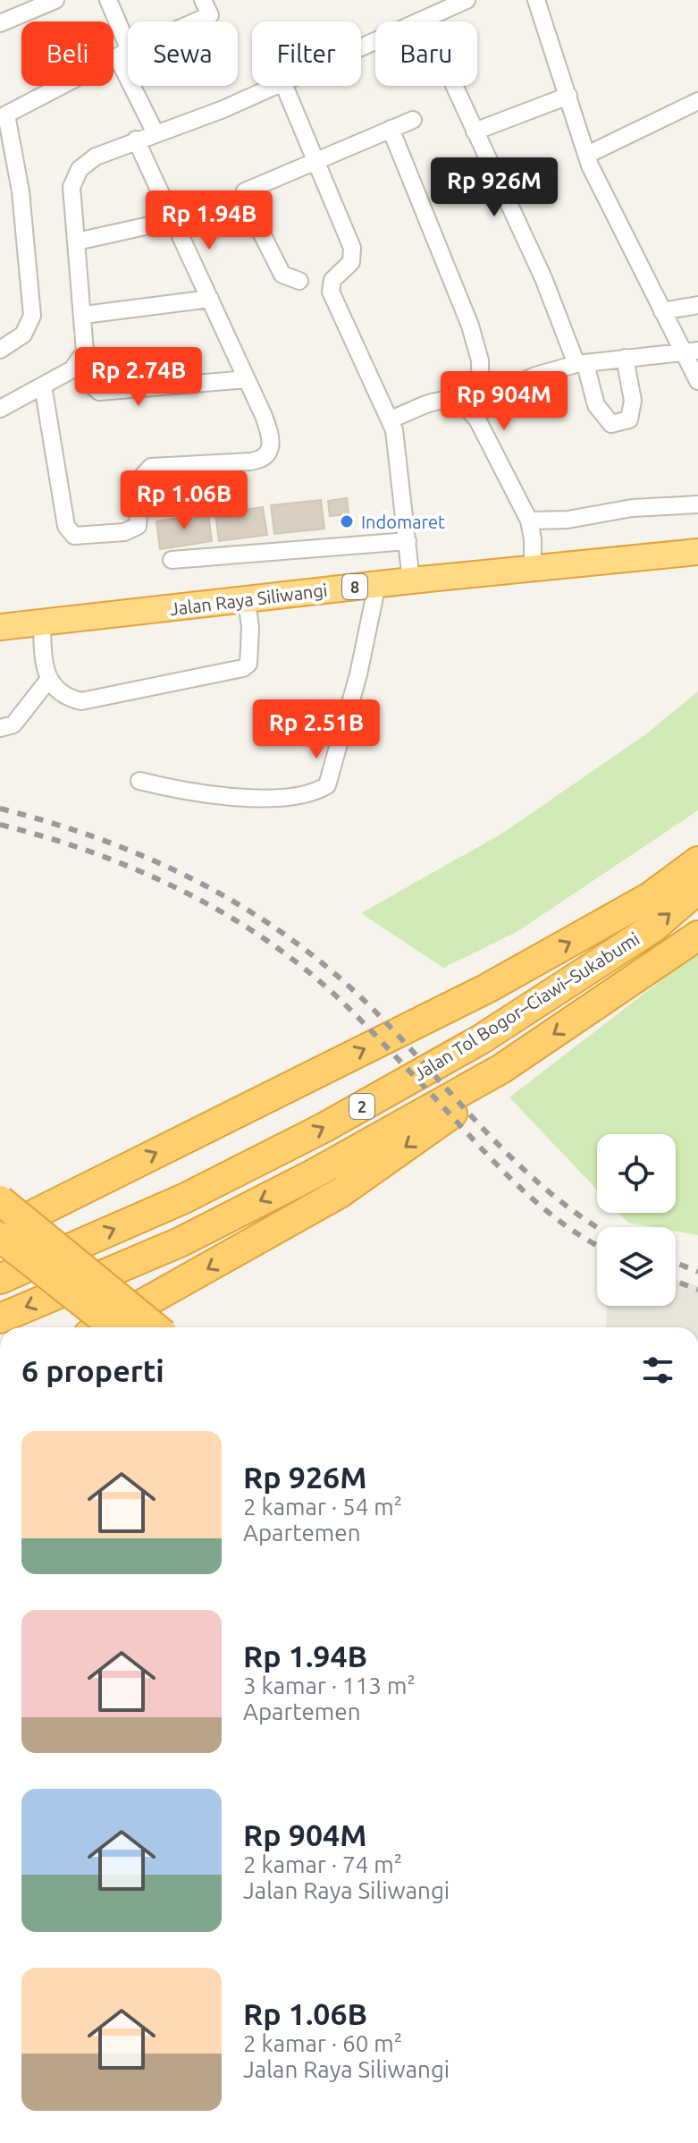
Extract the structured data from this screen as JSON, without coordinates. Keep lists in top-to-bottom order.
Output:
{
  "streets": {
    "highway": [
      "8",
      "Jalan Raya Siliwangi",
      "Jalan Tol Bogor–Ciawi–Sukabumi",
      "2"
    ]
  },
  "places": ["Indomaret"],
  "page": {
    "chip": [
      "Beli",
      "Sewa",
      "Filter",
      "Baru"
    ],
    "price": [
      "Rp 926M",
      "Rp 1.94B",
      "Rp 2.74B",
      "Rp 904M",
      "Rp 1.06B",
      "Rp 2.51B"
    ],
    "heading": "6 properti",
    "list": [
      {
        "name": "Rp 926M",
        "note": "2 kamar · 54 m² · Apartemen"
      },
      {
        "name": "Rp 1.94B",
        "note": "3 kamar · 113 m² · Apartemen"
      },
      {
        "name": "Rp 904M",
        "note": "2 kamar · 74 m² · Jalan Raya Siliwangi"
      },
      {
        "name": "Rp 1.06B",
        "note": "2 kamar · 60 m² · Jalan Raya Siliwangi"
      }
    ]
  }
}
